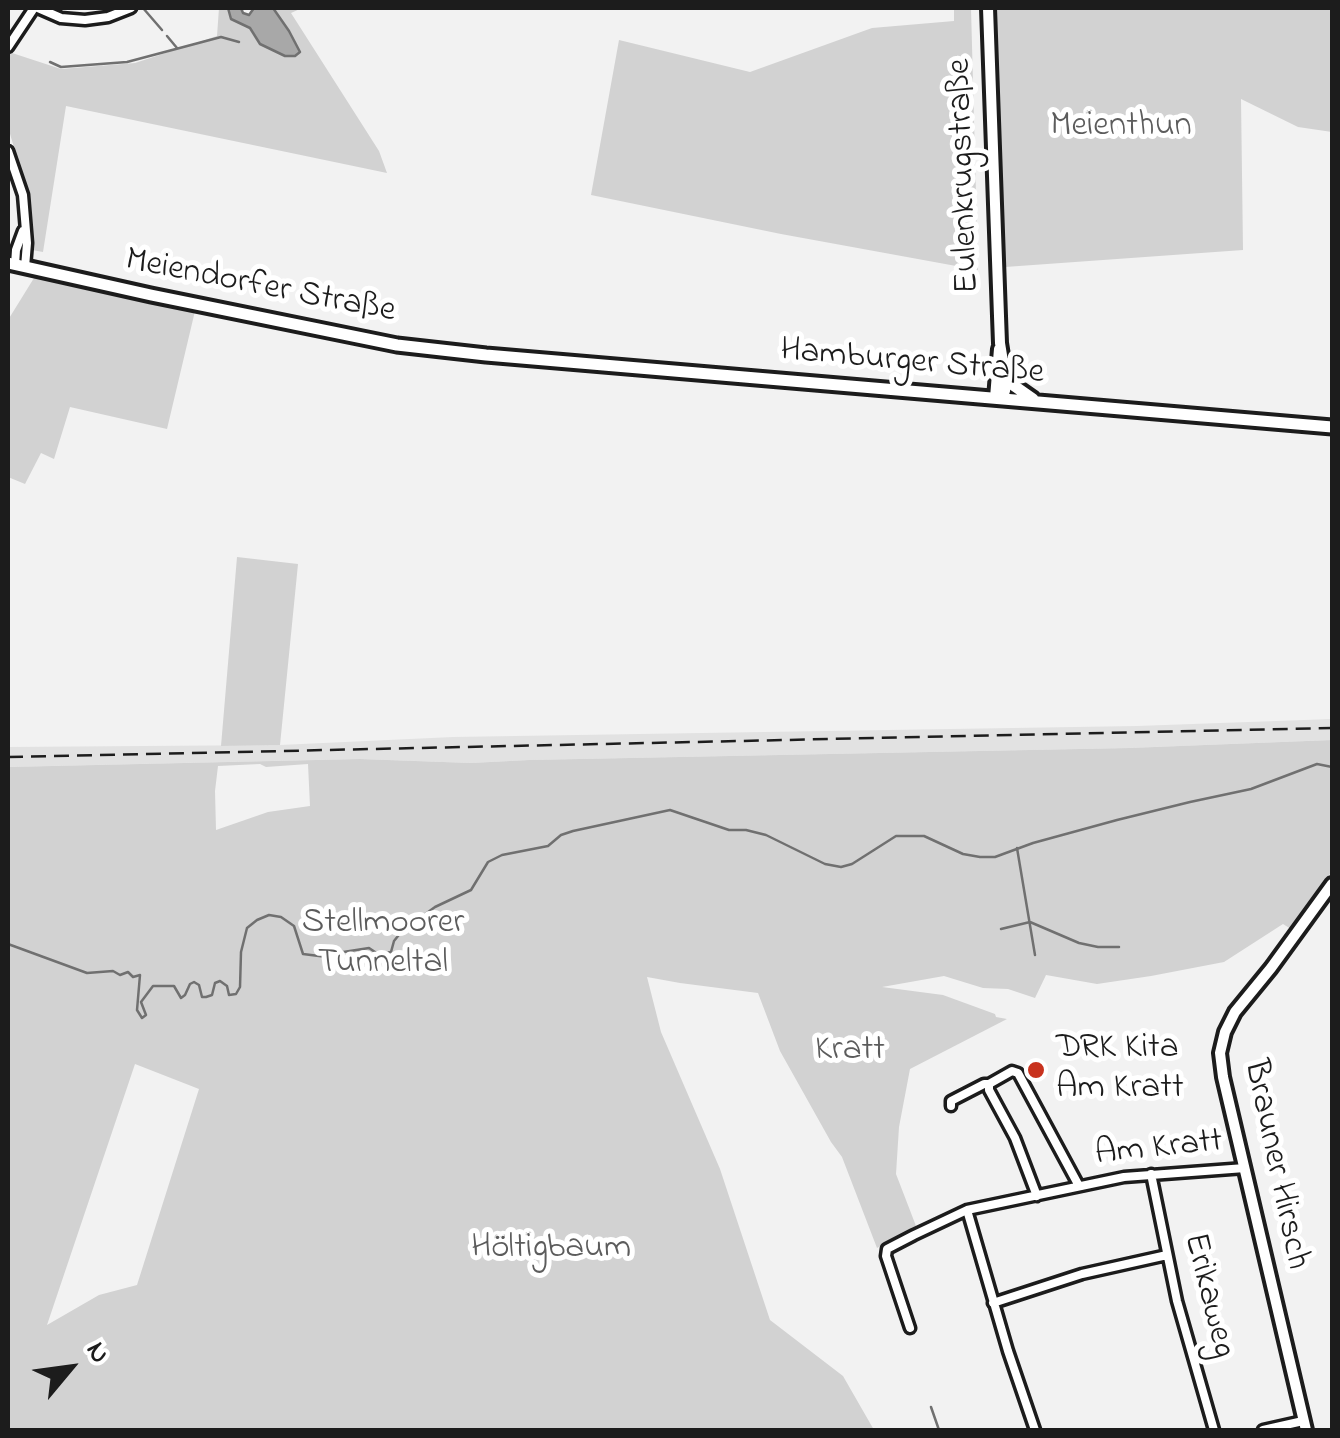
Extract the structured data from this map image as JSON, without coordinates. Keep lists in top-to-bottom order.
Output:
{
  "streets": {
    "main road": ["Meiendorfer Straße", "Hamburger Straße"],
    "street": [
      "Eulenkrugstraße",
      "Am Kratt",
      "Brauner Hirsch",
      "Erikaweg"
    ]
  },
  "crossings": [
    ["Eulenkrugstraße", "Hamburger Straße"],
    ["Meiendorfer Straße", "Hamburger Straße"],
    ["Am Kratt", "Brauner Hirsch"],
    ["Am Kratt", "Erikaweg"]
  ],
  "parks": [
    "Meienthun",
    "Stellmoorer Tunneltal",
    "Kratt",
    "Höltigbaum"
  ],
  "places": ["DRK Kita Am Kratt"],
  "north": "top right"
}
